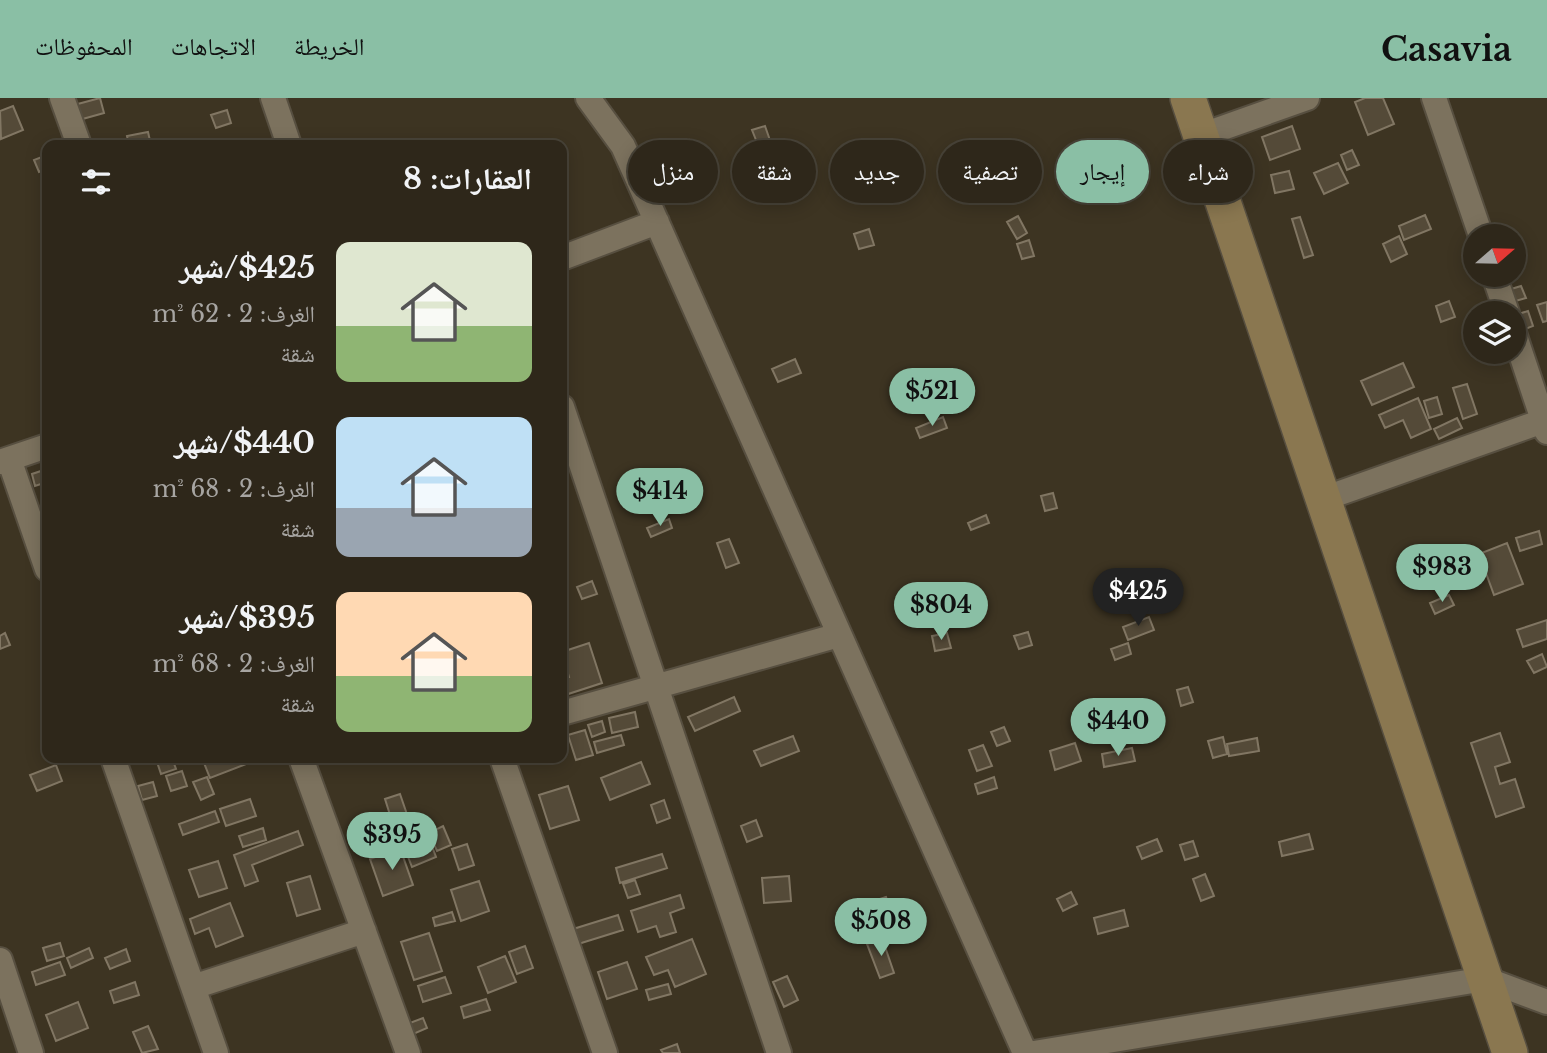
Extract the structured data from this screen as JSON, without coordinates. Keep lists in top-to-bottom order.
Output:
{
  "north": "right",
  "page": {
    "header": "Casavia",
    "nav": ["الخريطة", "الاتجاهات", "المحفوظات"],
    "chip": [
      "شراء",
      "إيجار",
      "تصفية",
      "جديد",
      "شقة",
      "منزل"
    ],
    "heading": "العقارات: 8",
    "list": [
      {
        "name": "$425/شهر",
        "note": "الغرف: 2 · 62 m² · شقة"
      },
      {
        "name": "$440/شهر",
        "note": "الغرف: 2 · 68 m² · شقة"
      },
      {
        "name": "$395/شهر",
        "note": "الغرف: 2 · 68 m² · شقة"
      }
    ],
    "price": [
      "$521",
      "$414",
      "$983",
      "$425",
      "$804",
      "$440",
      "$395",
      "$508"
    ]
  }
}
